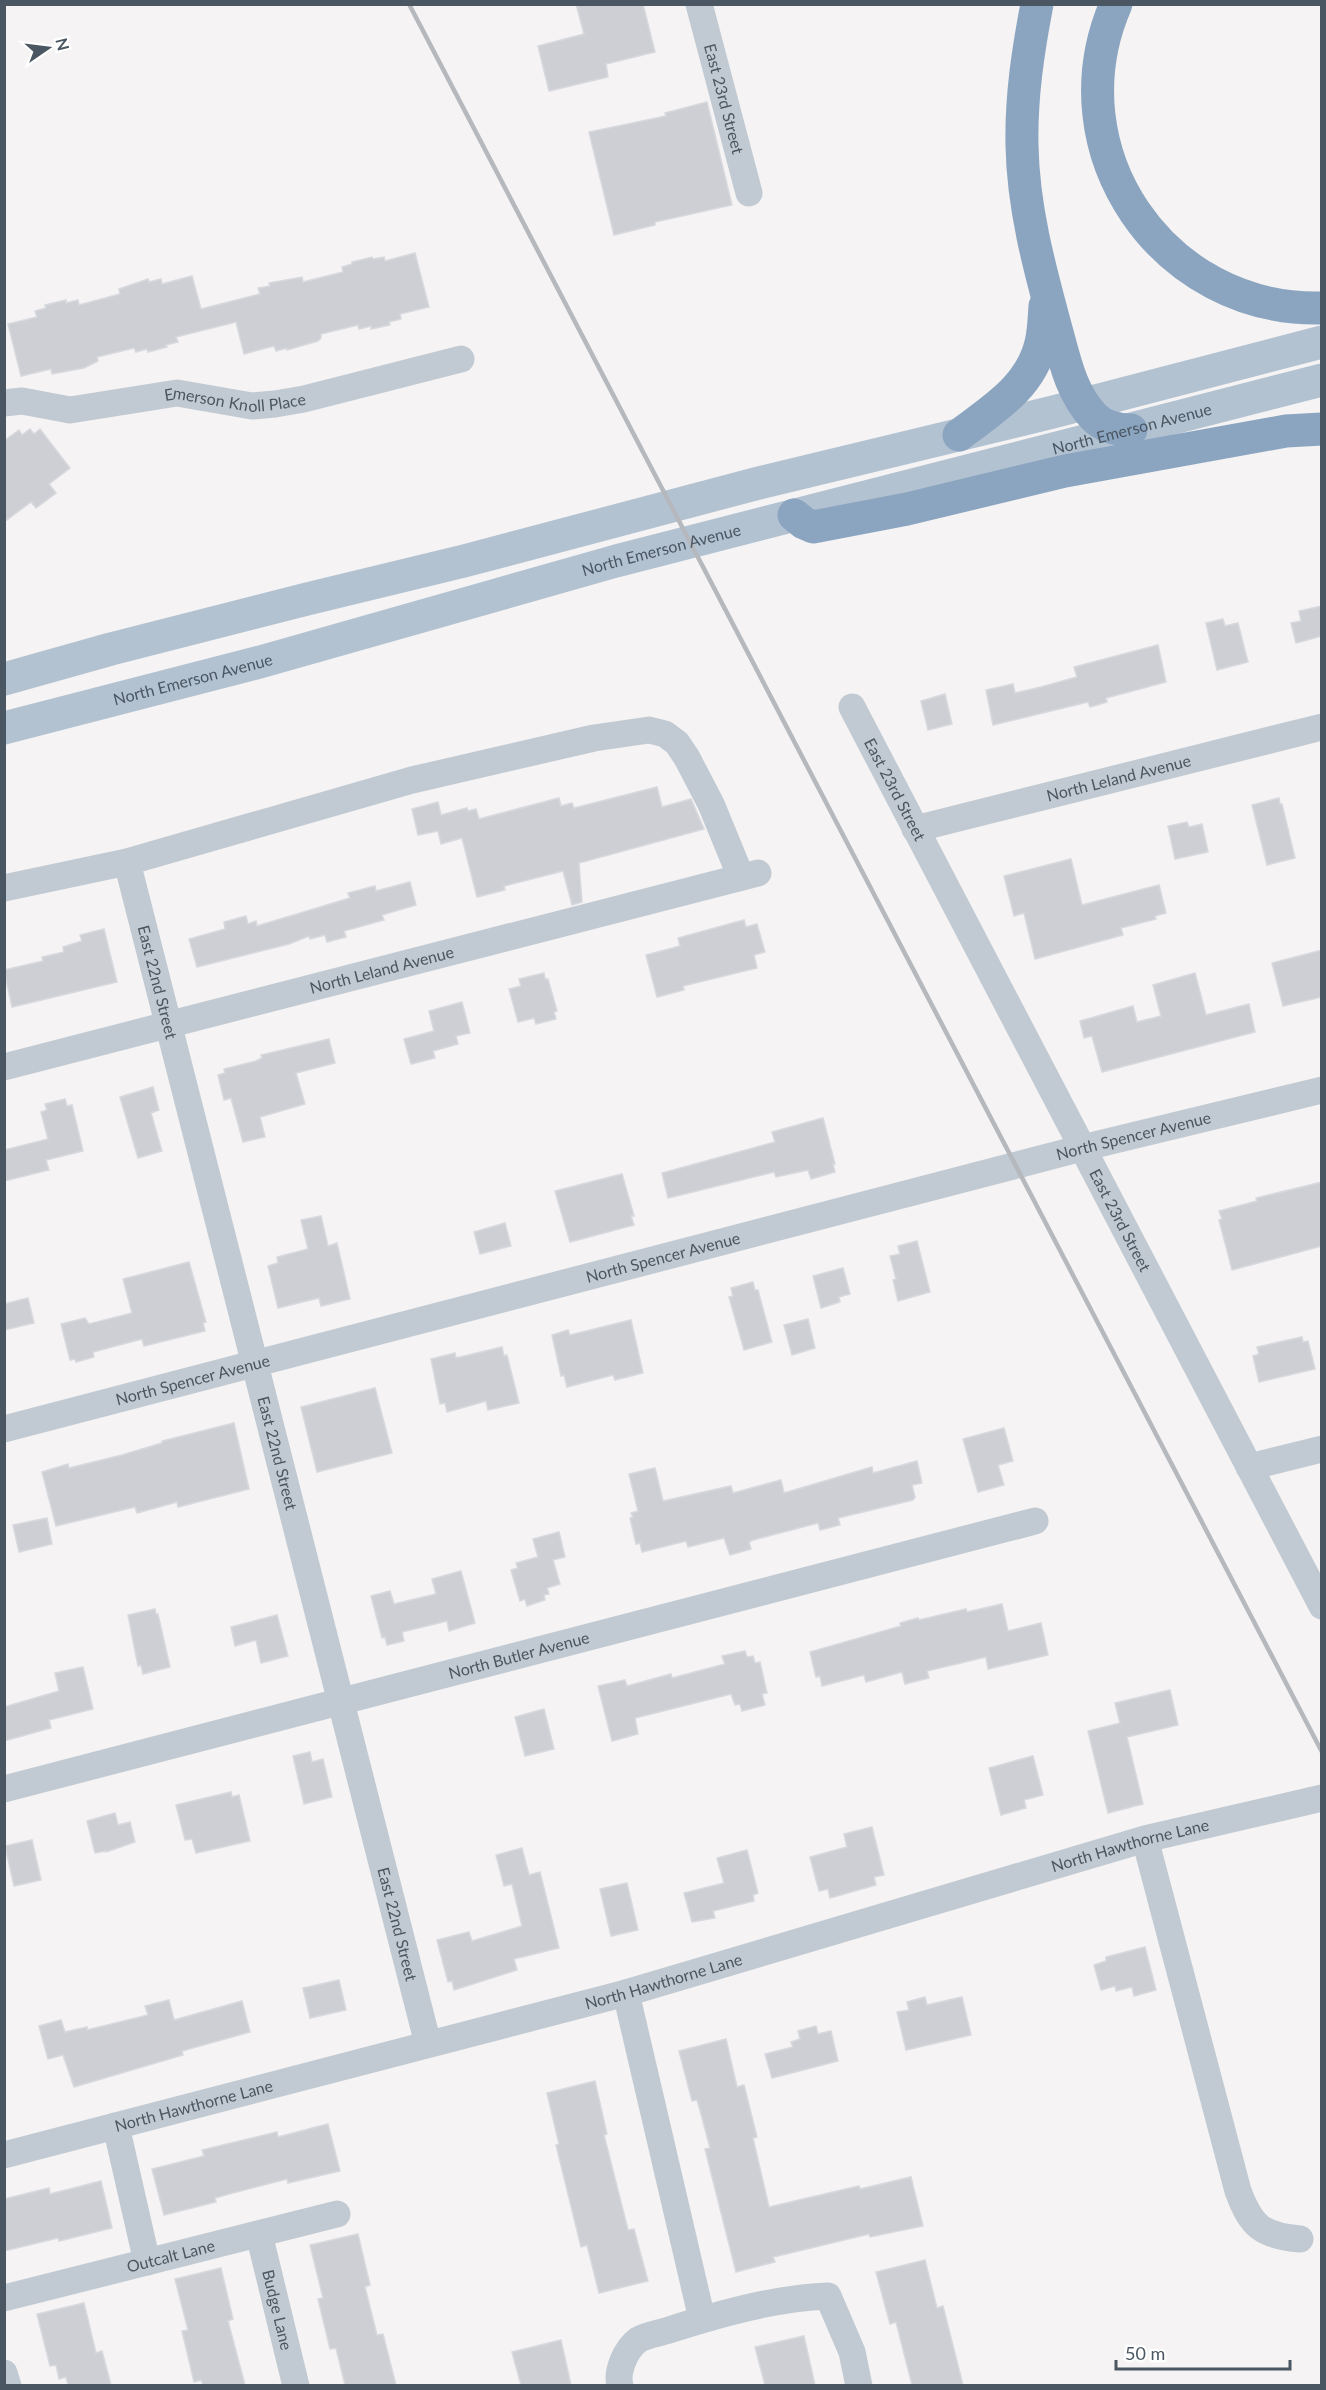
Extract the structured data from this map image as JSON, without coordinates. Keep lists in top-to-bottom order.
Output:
{
  "streets": {
    "main road": ["North Emerson Avenue"],
    "street": [
      "East 23rd Street",
      "Emerson Knoll Place",
      "North Leland Avenue",
      "East 22nd Street",
      "North Spencer Avenue",
      "North Butler Avenue",
      "North Hawthorne Lane",
      "Outcalt Lane",
      "Budge Lane"
    ]
  },
  "crossings": [
    ["East 23rd Street", "North Leland Avenue"],
    ["East 23rd Street", "North Spencer Avenue"],
    ["North Leland Avenue", "East 22nd Street"],
    ["East 22nd Street", "North Spencer Avenue"],
    ["East 22nd Street", "North Butler Avenue"],
    ["East 22nd Street", "North Hawthorne Lane"],
    ["Outcalt Lane", "Budge Lane"]
  ],
  "scale_bar": "50 m",
  "north": "right"
}
